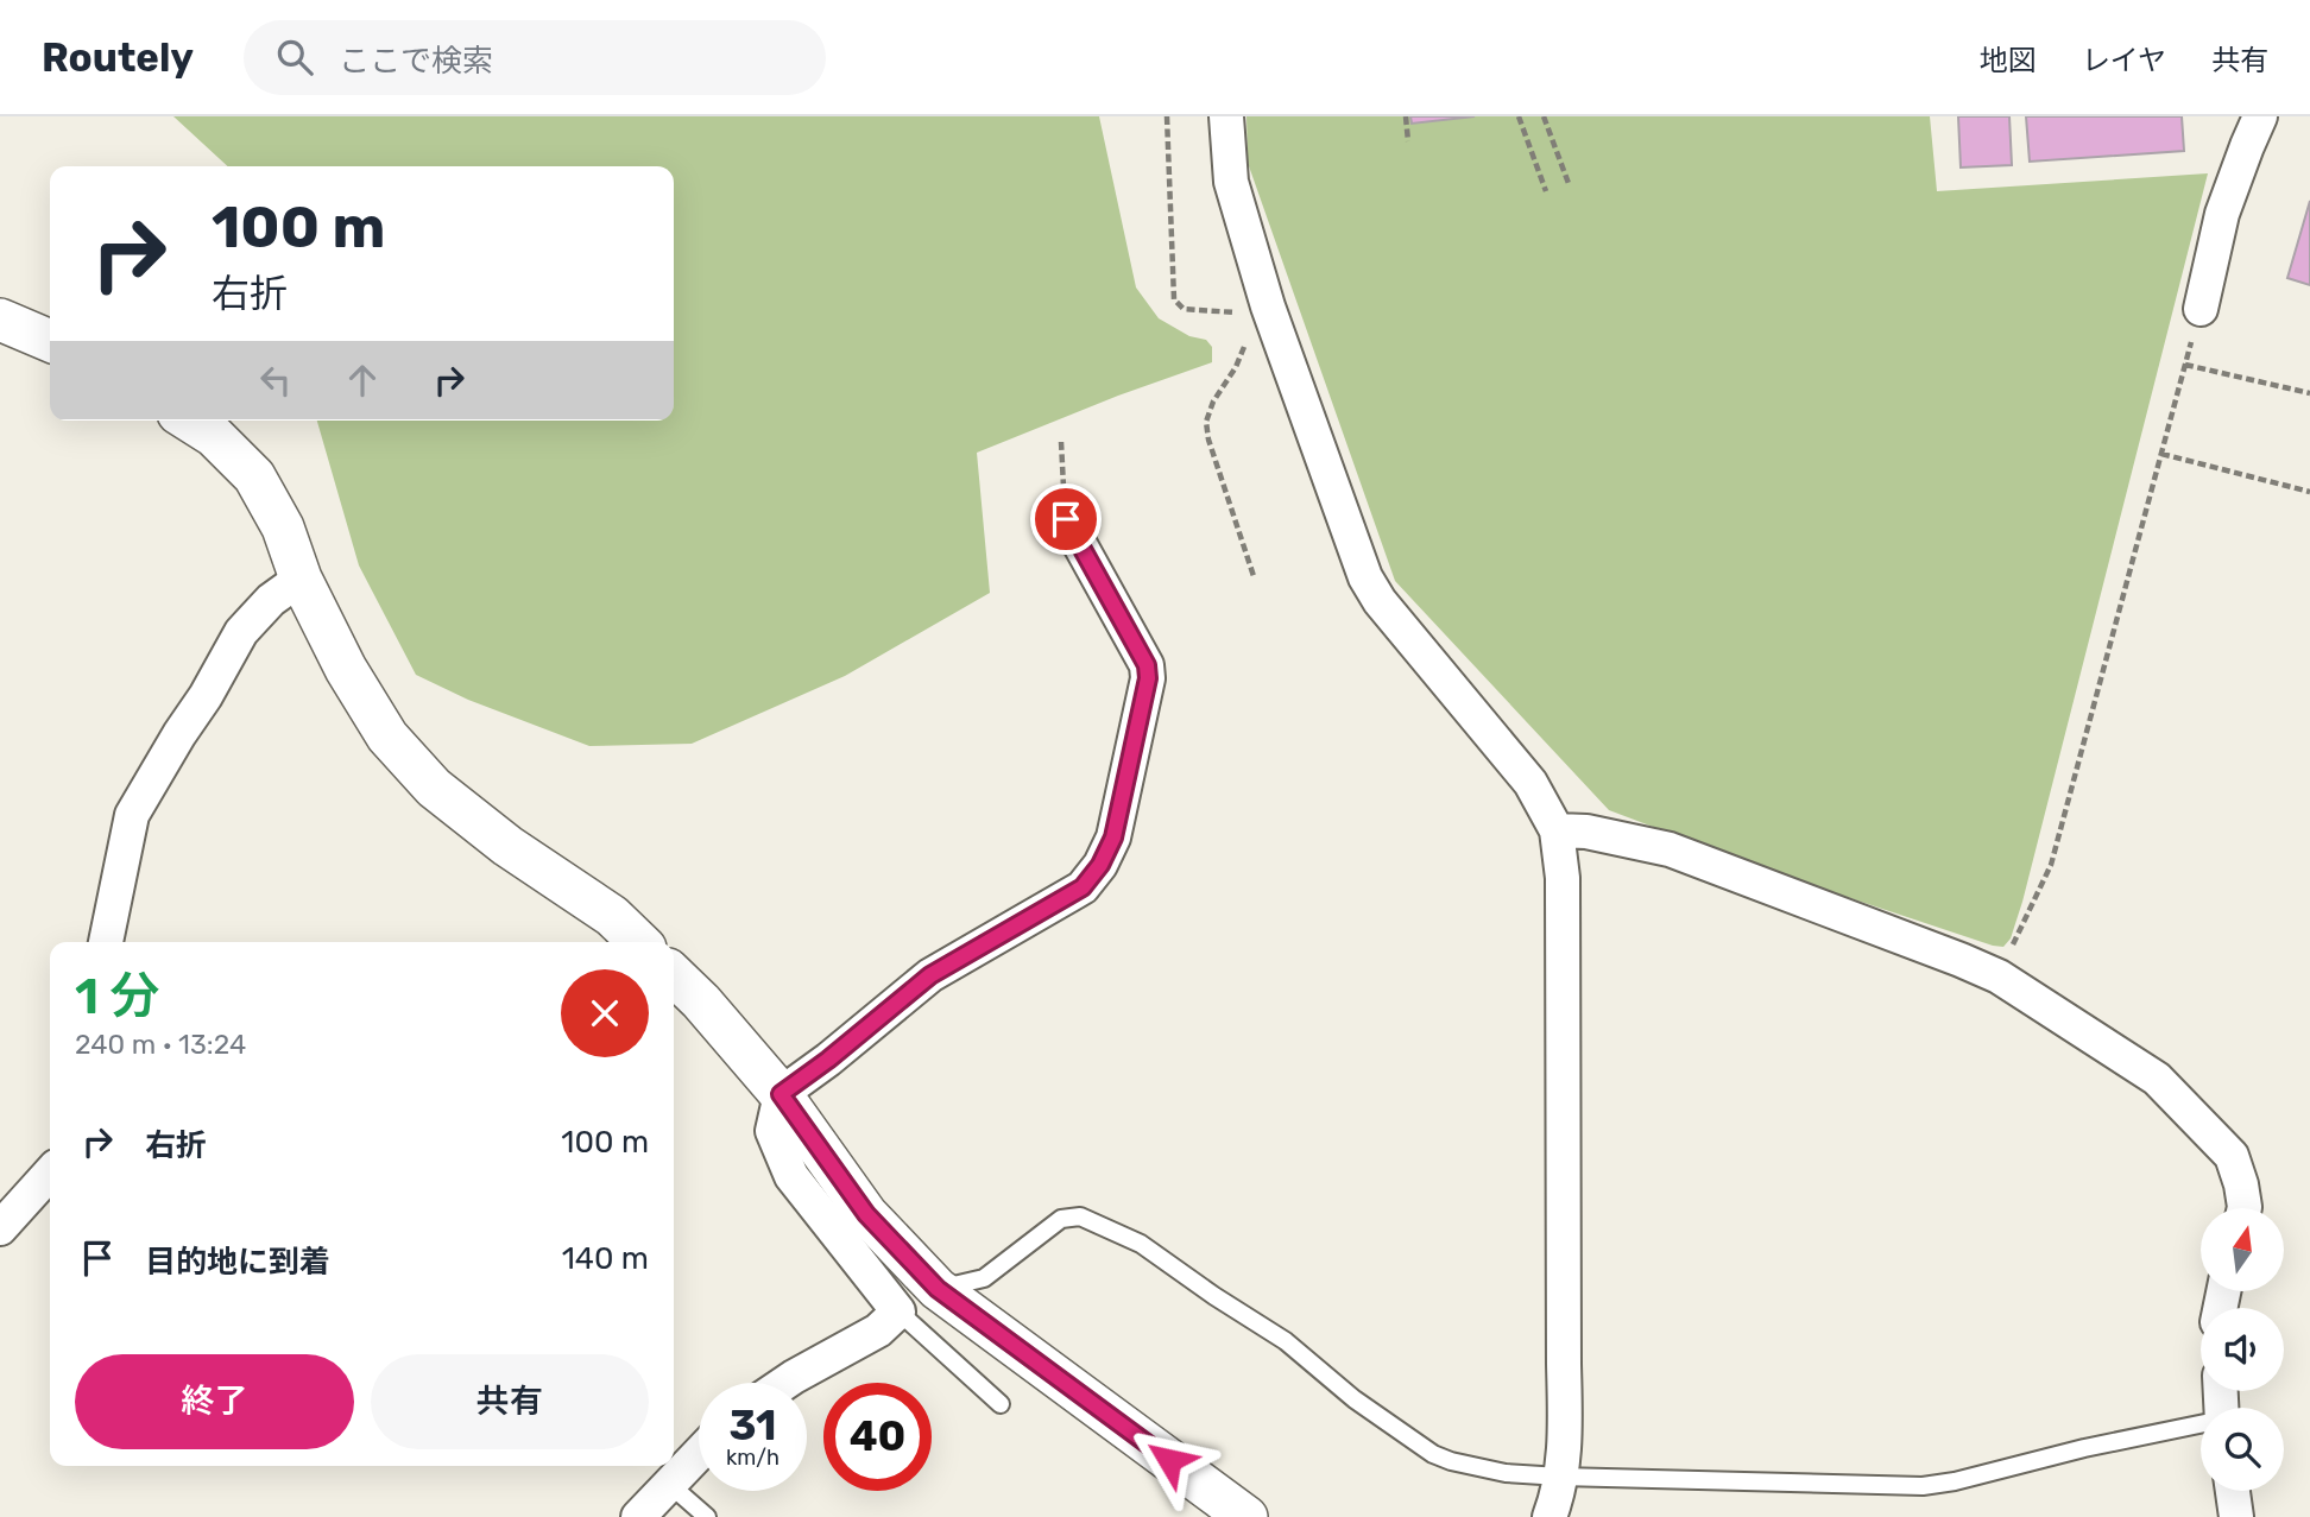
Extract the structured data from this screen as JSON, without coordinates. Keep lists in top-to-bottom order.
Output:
{
  "north": "top",
  "page": {
    "header": "Routely",
    "search": "ここで検索",
    "nav": ["地図", "レイヤ", "共有"],
    "turn": ["100 m", "右折"],
    "heading": ["1 分", "240 m · 13:24"],
    "list": [
      {
        "name": "右折",
        "value": "100 m"
      },
      {
        "name": "目的地に到着",
        "value": "140 m"
      }
    ],
    "buttons": ["終了", "共有"],
    "speed": "31 km/h",
    "limit": "40"
  }
}
